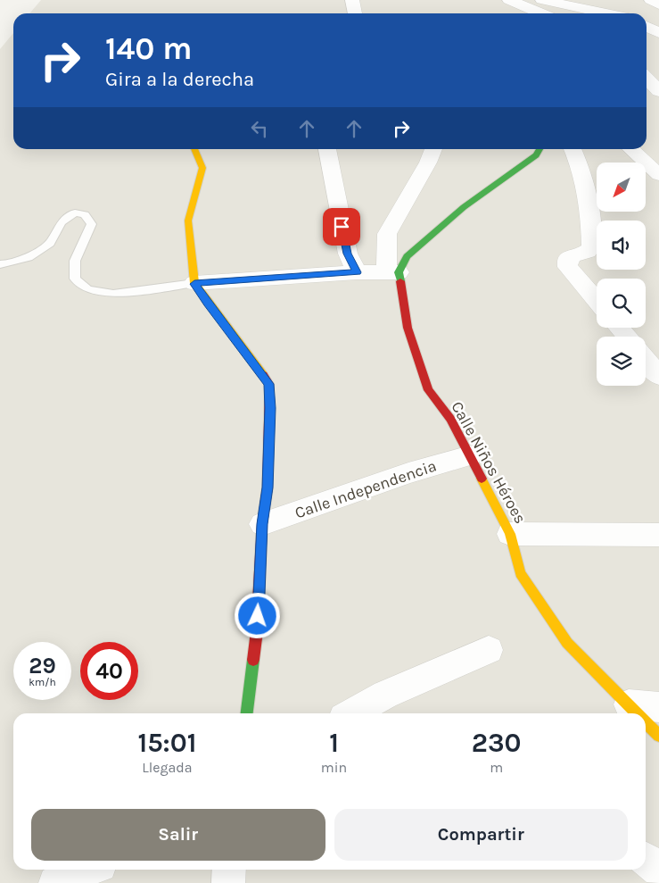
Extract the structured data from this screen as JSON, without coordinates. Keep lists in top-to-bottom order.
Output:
{
  "streets": {
    "street": ["Calle Niños Héroes", "Calle Independencia"]
  },
  "crossings": [
    ["Calle Niños Héroes", "Calle Independencia"]
  ],
  "north": "bottom left",
  "page": {
    "turn": ["140 m", "Gira a la derecha"],
    "speed": "29 km/h",
    "limit": "40",
    "eta": [
      "15:01",
      "Llegada",
      "1",
      "min",
      "230",
      "m"
    ],
    "buttons": ["Salir", "Compartir"]
  }
}
